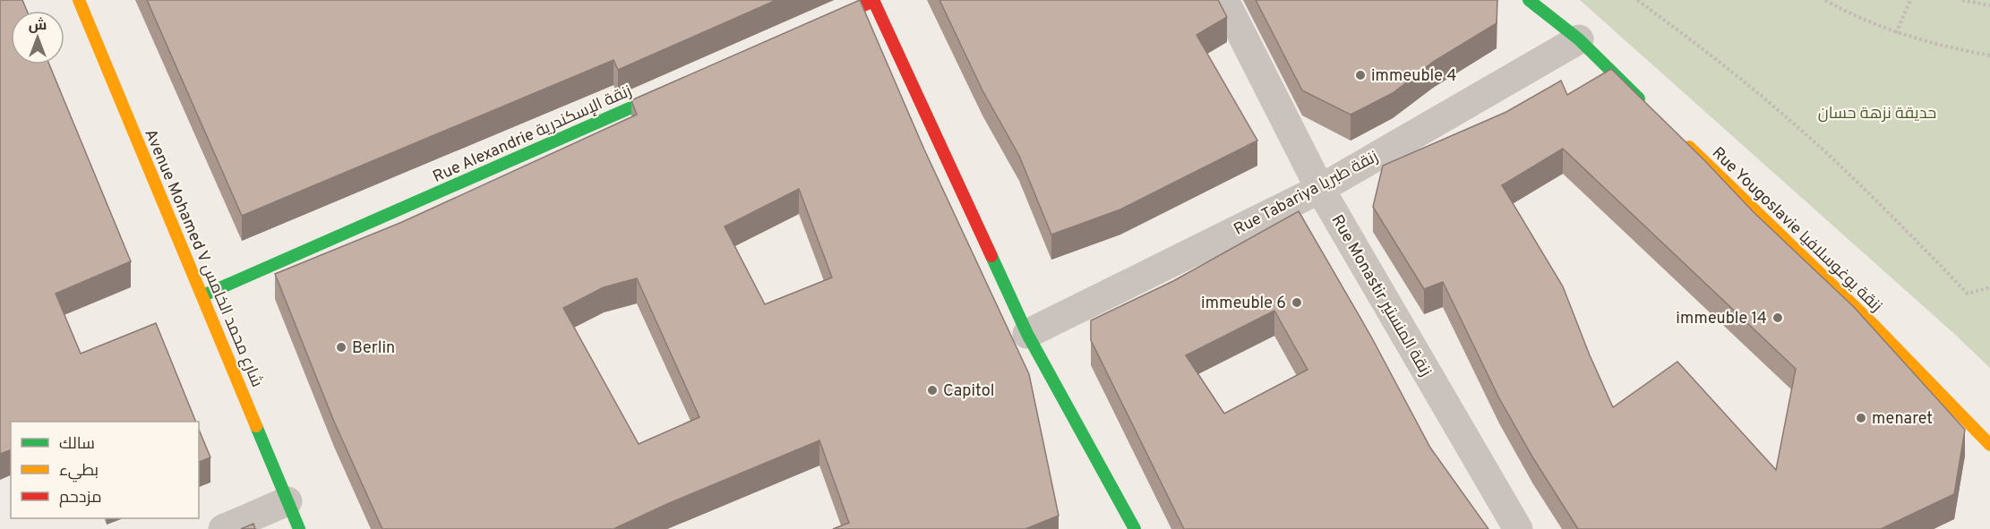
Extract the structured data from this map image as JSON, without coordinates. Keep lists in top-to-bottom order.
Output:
{
  "streets": {
    "street": [
      "Rue Alexandrie زنقة الإسكندرية",
      "Rue Tabariya زنقة طبريا",
      "Rue Yougoslavie زنقة يوغوسلافيا",
      "Avenue Mohamed V شارع محمد الخامس",
      "Rue Monastir زنقة المنستير"
    ]
  },
  "crossings": [
    ["Rue Alexandrie زنقة الإسكندرية", "Avenue Mohamed V شارع محمد الخامس"],
    ["Rue Tabariya زنقة طبريا", "Rue Monastir زنقة المنستير"]
  ],
  "parks": ["حديقة نزهة حسان"],
  "places": [
    "immeuble 4",
    "immeuble 6",
    "immeuble 14",
    "Berlin",
    "Capitol",
    "menaret"
  ],
  "legend": ["سالك", "بطيء", "مزدحم"],
  "north": "top"
}
